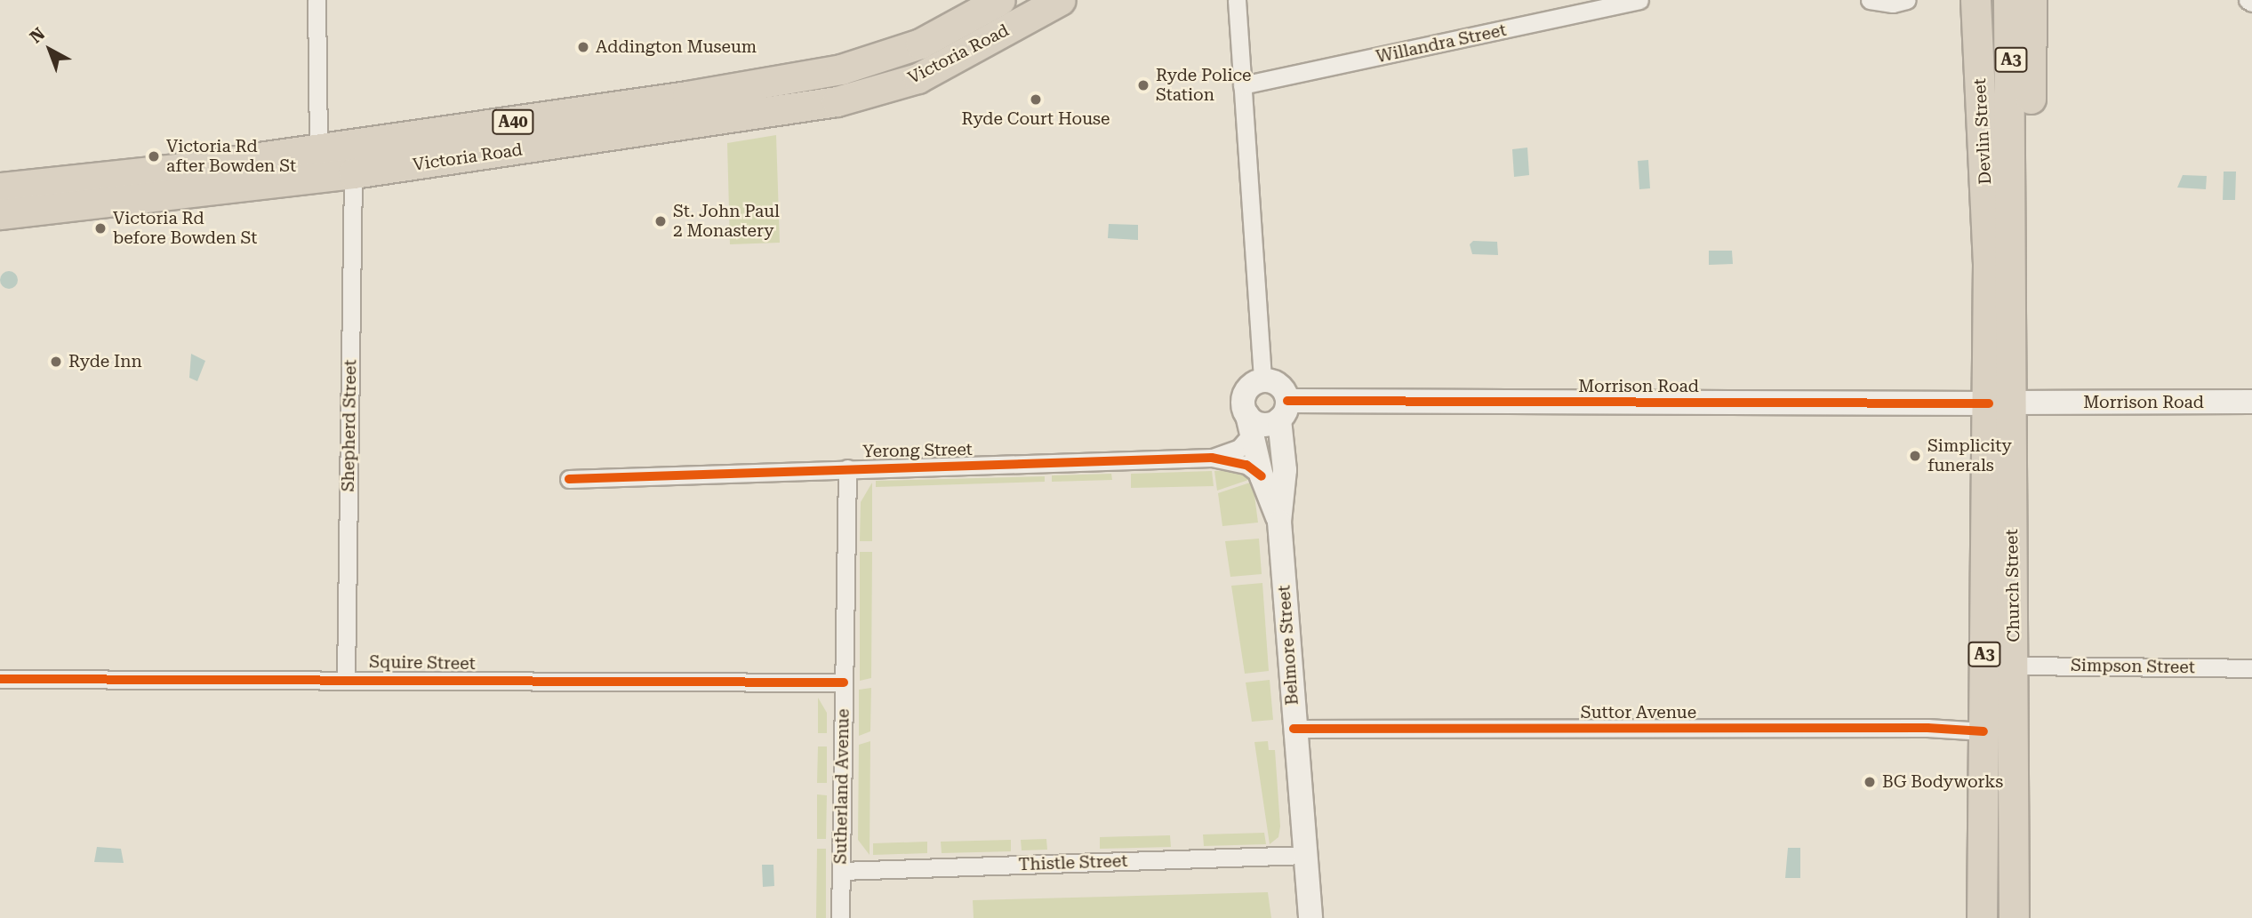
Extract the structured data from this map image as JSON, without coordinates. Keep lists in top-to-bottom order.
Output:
{
  "streets": {
    "highway": [
      "Victoria Road",
      "A3",
      "A40",
      "Devlin Street",
      "Church Street"
    ],
    "street": [
      "Willandra Street",
      "Morrison Road",
      "Shepherd Street",
      "Yerong Street",
      "Belmore Street",
      "Squire Street",
      "Simpson Street",
      "Suttor Avenue",
      "Sutherland Avenue",
      "Thistle Street"
    ]
  },
  "crossings": [
    ["Victoria Road", "Shepherd Street"],
    ["Devlin Street", "Church Street"],
    ["Morrison Road", "Yerong Street"],
    ["Morrison Road", "Church Street"],
    ["Morrison Road", "Belmore Street"],
    ["Shepherd Street", "Squire Street"],
    ["Yerong Street", "Belmore Street"],
    ["Yerong Street", "Sutherland Avenue"],
    ["Church Street", "Simpson Street"],
    ["Church Street", "Suttor Avenue"],
    ["Belmore Street", "Suttor Avenue"],
    ["Belmore Street", "Thistle Street"],
    ["Squire Street", "Sutherland Avenue"],
    ["Sutherland Avenue", "Thistle Street"]
  ],
  "places": [
    "Addington Museum",
    "Ryde Police Station",
    "Ryde Court House",
    "Victoria Rd after Bowden St",
    "St. John Paul 2 Monastery",
    "Victoria Rd before Bowden St",
    "Ryde Inn",
    "Simplicity funerals",
    "BG Bodyworks"
  ],
  "north": "top left"
}
